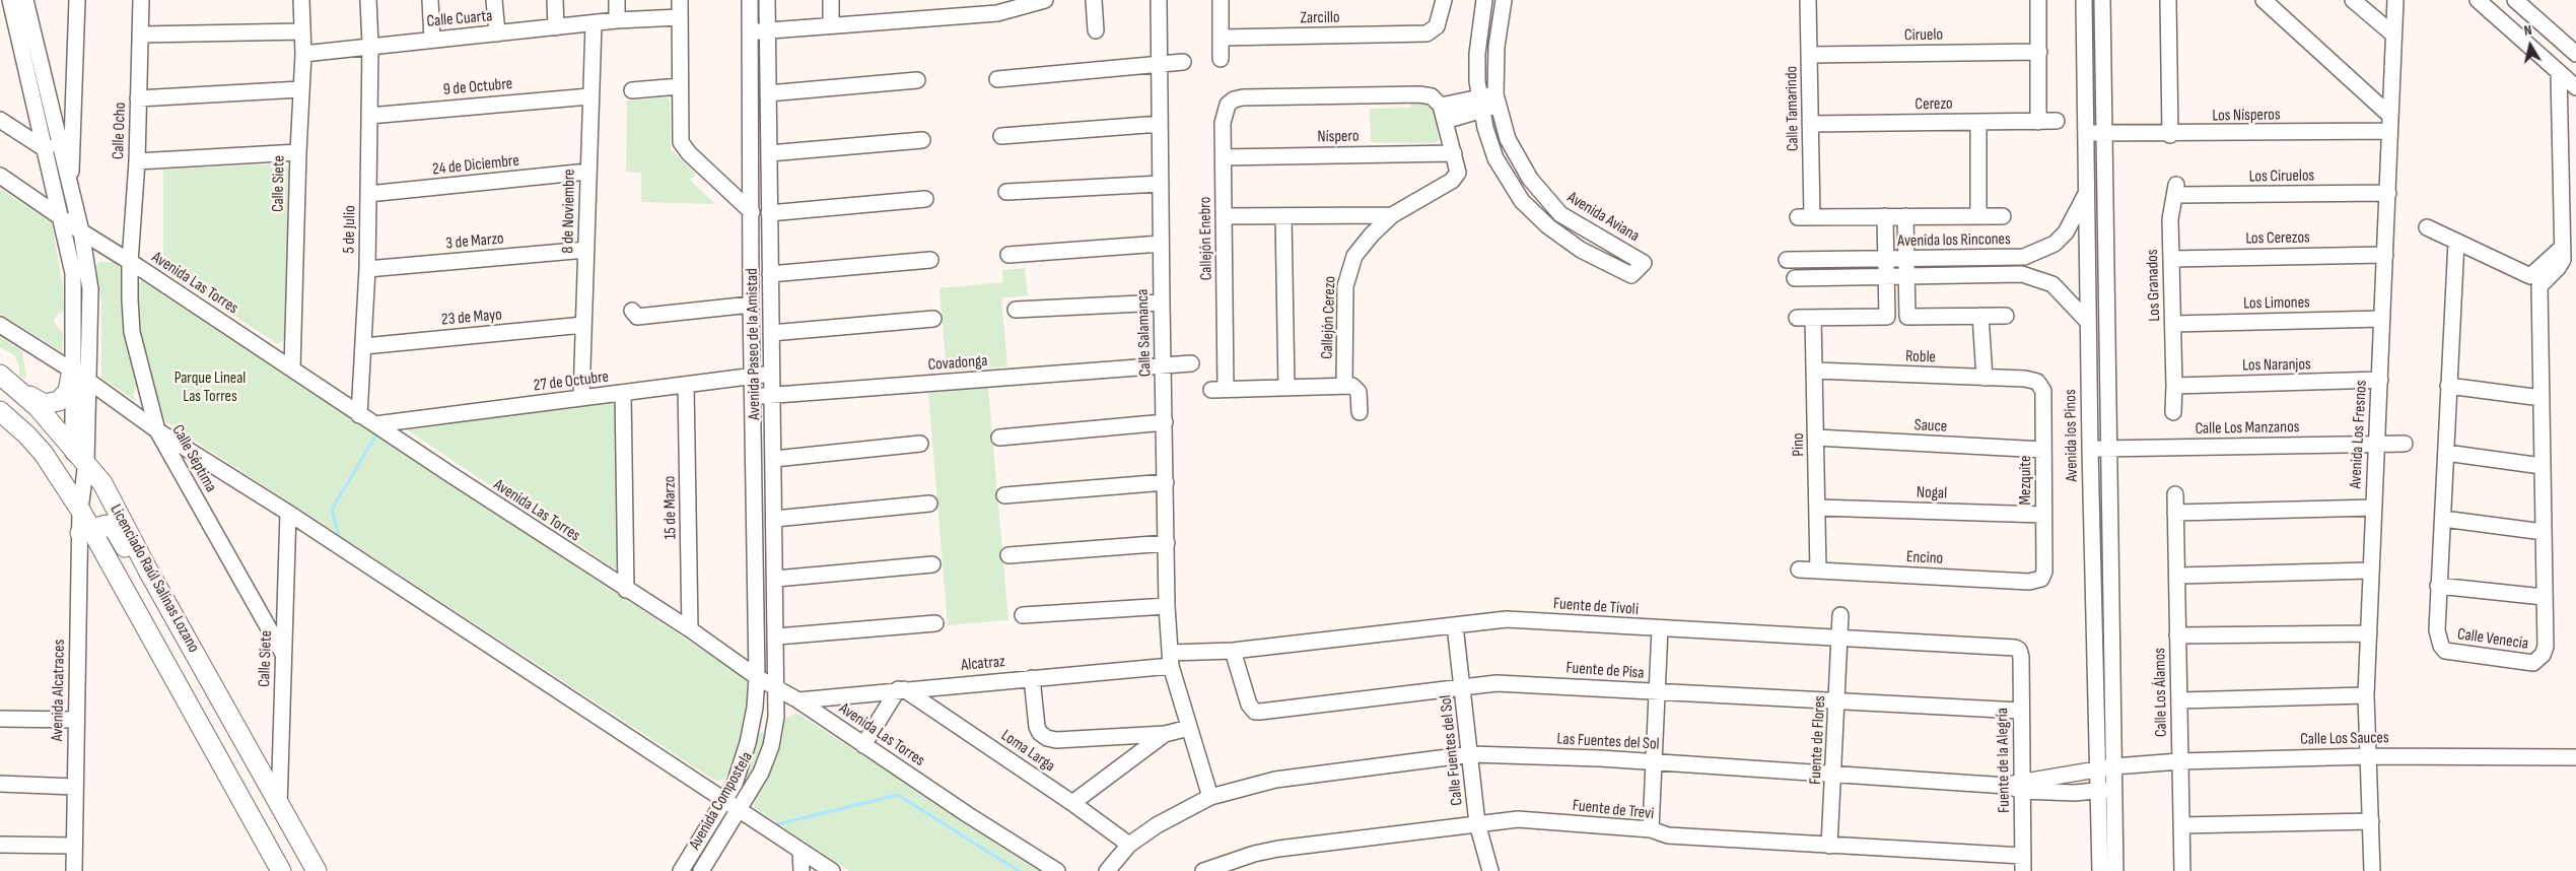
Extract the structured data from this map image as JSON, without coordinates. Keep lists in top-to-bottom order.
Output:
{
  "streets": {
    "main road": ["Licenciado Raúl Salinas Lozano"],
    "street": [
      "Zarcillo",
      "Calle Cuarta",
      "Ciruelo",
      "9 de Octubre",
      "Cerezo",
      "Calle Tamarindo",
      "Los Nísperos",
      "Calle Ocho",
      "Níspero",
      "24 de Diciembre",
      "Los Ciruelos",
      "Calle Siete",
      "8 de Noviembre",
      "Avenida Aviana",
      "5 de Julio",
      "Callejón Enebro",
      "Los Cerezos",
      "Avenida los Rincones",
      "3 de Marzo",
      "Avenida Las Torres",
      "Los Granados",
      "Los Limones",
      "23 de Mayo",
      "Callejón Cerezo",
      "Calle Salamanca",
      "Avenida Paseo de la Amistad",
      "Roble",
      "Covadonga",
      "Los Naranjos",
      "27 de Octubre",
      "Sauce",
      "Calle Los Manzanos",
      "Avenida Los Fresnos",
      "Avenida los Pinos",
      "Pino",
      "Calle Séptima",
      "Mezquite",
      "Nogal",
      "15 de Marzo",
      "Encino",
      "Fuente de Tívoli",
      "Calle Venecia",
      "Alcatraz",
      "Fuente de Pisa",
      "Avenida Alcatraces",
      "Calle Los Álamos",
      "Calle Los Sauces",
      "Fuente de Flores",
      "Las Fuentes del Sol",
      "Calle Fuentes del Sol",
      "Loma Larga",
      "Fuente de la Alegría",
      "Avenida Compostela",
      "Fuente de Trevi"
    ]
  },
  "crossings": [
    ["Calle Cuarta", "Calle Siete"],
    ["Calle Cuarta", "8 de Noviembre"],
    ["Calle Cuarta", "5 de Julio"],
    ["Ciruelo", "Calle Tamarindo"],
    ["9 de Octubre", "8 de Noviembre"],
    ["9 de Octubre", "5 de Julio"],
    ["Cerezo", "Calle Tamarindo"],
    ["Los Nísperos", "Avenida Los Fresnos"],
    ["Los Nísperos", "Avenida los Pinos"],
    ["Calle Ocho", "Avenida Las Torres"],
    ["Calle Ocho", "Calle Séptima"],
    ["Níspero", "Callejón Enebro"],
    ["Níspero", "Callejón Cerezo"],
    ["24 de Diciembre", "8 de Noviembre"],
    ["24 de Diciembre", "5 de Julio"],
    ["Los Ciruelos", "Los Granados"],
    ["Los Ciruelos", "Avenida Los Fresnos"],
    ["Calle Siete", "Avenida Las Torres"],
    ["Calle Siete", "Calle Séptima"],
    ["Calle Siete", "Licenciado Raúl Salinas Lozano"],
    ["8 de Noviembre", "3 de Marzo"],
    ["8 de Noviembre", "23 de Mayo"],
    ["8 de Noviembre", "27 de Octubre"],
    ["5 de Julio", "3 de Marzo"],
    ["5 de Julio", "Avenida Las Torres"],
    ["5 de Julio", "23 de Mayo"],
    ["Los Cerezos", "Los Granados"],
    ["Los Cerezos", "Avenida Los Fresnos"],
    ["Avenida los Rincones", "Avenida los Pinos"],
    ["Avenida Las Torres", "Avenida Paseo de la Amistad"],
    ["Avenida Las Torres", "27 de Octubre"],
    ["Avenida Las Torres", "Calle Séptima"],
    ["Avenida Las Torres", "15 de Marzo"],
    ["Avenida Las Torres", "Alcatraz"],
    ["Avenida Las Torres", "Avenida Compostela"],
    ["Los Granados", "Los Limones"],
    ["Los Granados", "Los Naranjos"],
    ["Los Limones", "Avenida Los Fresnos"],
    ["Calle Salamanca", "Covadonga"],
    ["Calle Salamanca", "Fuente de Tívoli"],
    ["Calle Salamanca", "Alcatraz"],
    ["Calle Salamanca", "Las Fuentes del Sol"],
    ["Avenida Paseo de la Amistad", "Covadonga"],
    ["Avenida Paseo de la Amistad", "27 de Octubre"],
    ["Avenida Paseo de la Amistad", "Avenida Compostela"],
    ["Roble", "Pino"],
    ["Roble", "Mezquite"],
    ["Los Naranjos", "Avenida Los Fresnos"],
    ["27 de Octubre", "15 de Marzo"],
    ["Sauce", "Pino"],
    ["Sauce", "Mezquite"],
    ["Calle Los Manzanos", "Avenida Los Fresnos"],
    ["Calle Los Manzanos", "Avenida los Pinos"],
    ["Avenida Los Fresnos", "Calle Los Sauces"],
    ["Avenida los Pinos", "Las Fuentes del Sol"],
    ["Pino", "Nogal"],
    ["Pino", "Encino"],
    ["Mezquite", "Nogal"],
    ["Mezquite", "Encino"],
    ["Licenciado Raúl Salinas Lozano", "Avenida Alcatraces"],
    ["Fuente de Tívoli", "Alcatraz"],
    ["Fuente de Tívoli", "Fuente de Pisa"],
    ["Fuente de Tívoli", "Fuente de Flores"],
    ["Fuente de Tívoli", "Calle Fuentes del Sol"],
    ["Fuente de Tívoli", "Fuente de la Alegría"],
    ["Alcatraz", "Loma Larga"],
    ["Fuente de Pisa", "Fuente de Flores"],
    ["Fuente de Pisa", "Calle Fuentes del Sol"],
    ["Fuente de Pisa", "Fuente de la Alegría"],
    ["Calle Los Álamos", "Calle Los Sauces"],
    ["Calle Los Sauces", "Las Fuentes del Sol"],
    ["Fuente de Flores", "Las Fuentes del Sol"],
    ["Fuente de Flores", "Fuente de Trevi"],
    ["Las Fuentes del Sol", "Calle Fuentes del Sol"],
    ["Las Fuentes del Sol", "Loma Larga"],
    ["Las Fuentes del Sol", "Fuente de la Alegría"],
    ["Calle Fuentes del Sol", "Fuente de Trevi"],
    ["Fuente de la Alegría", "Fuente de Trevi"]
  ],
  "parks": ["Parque Lineal Las Torres"],
  "north": "top"
}
